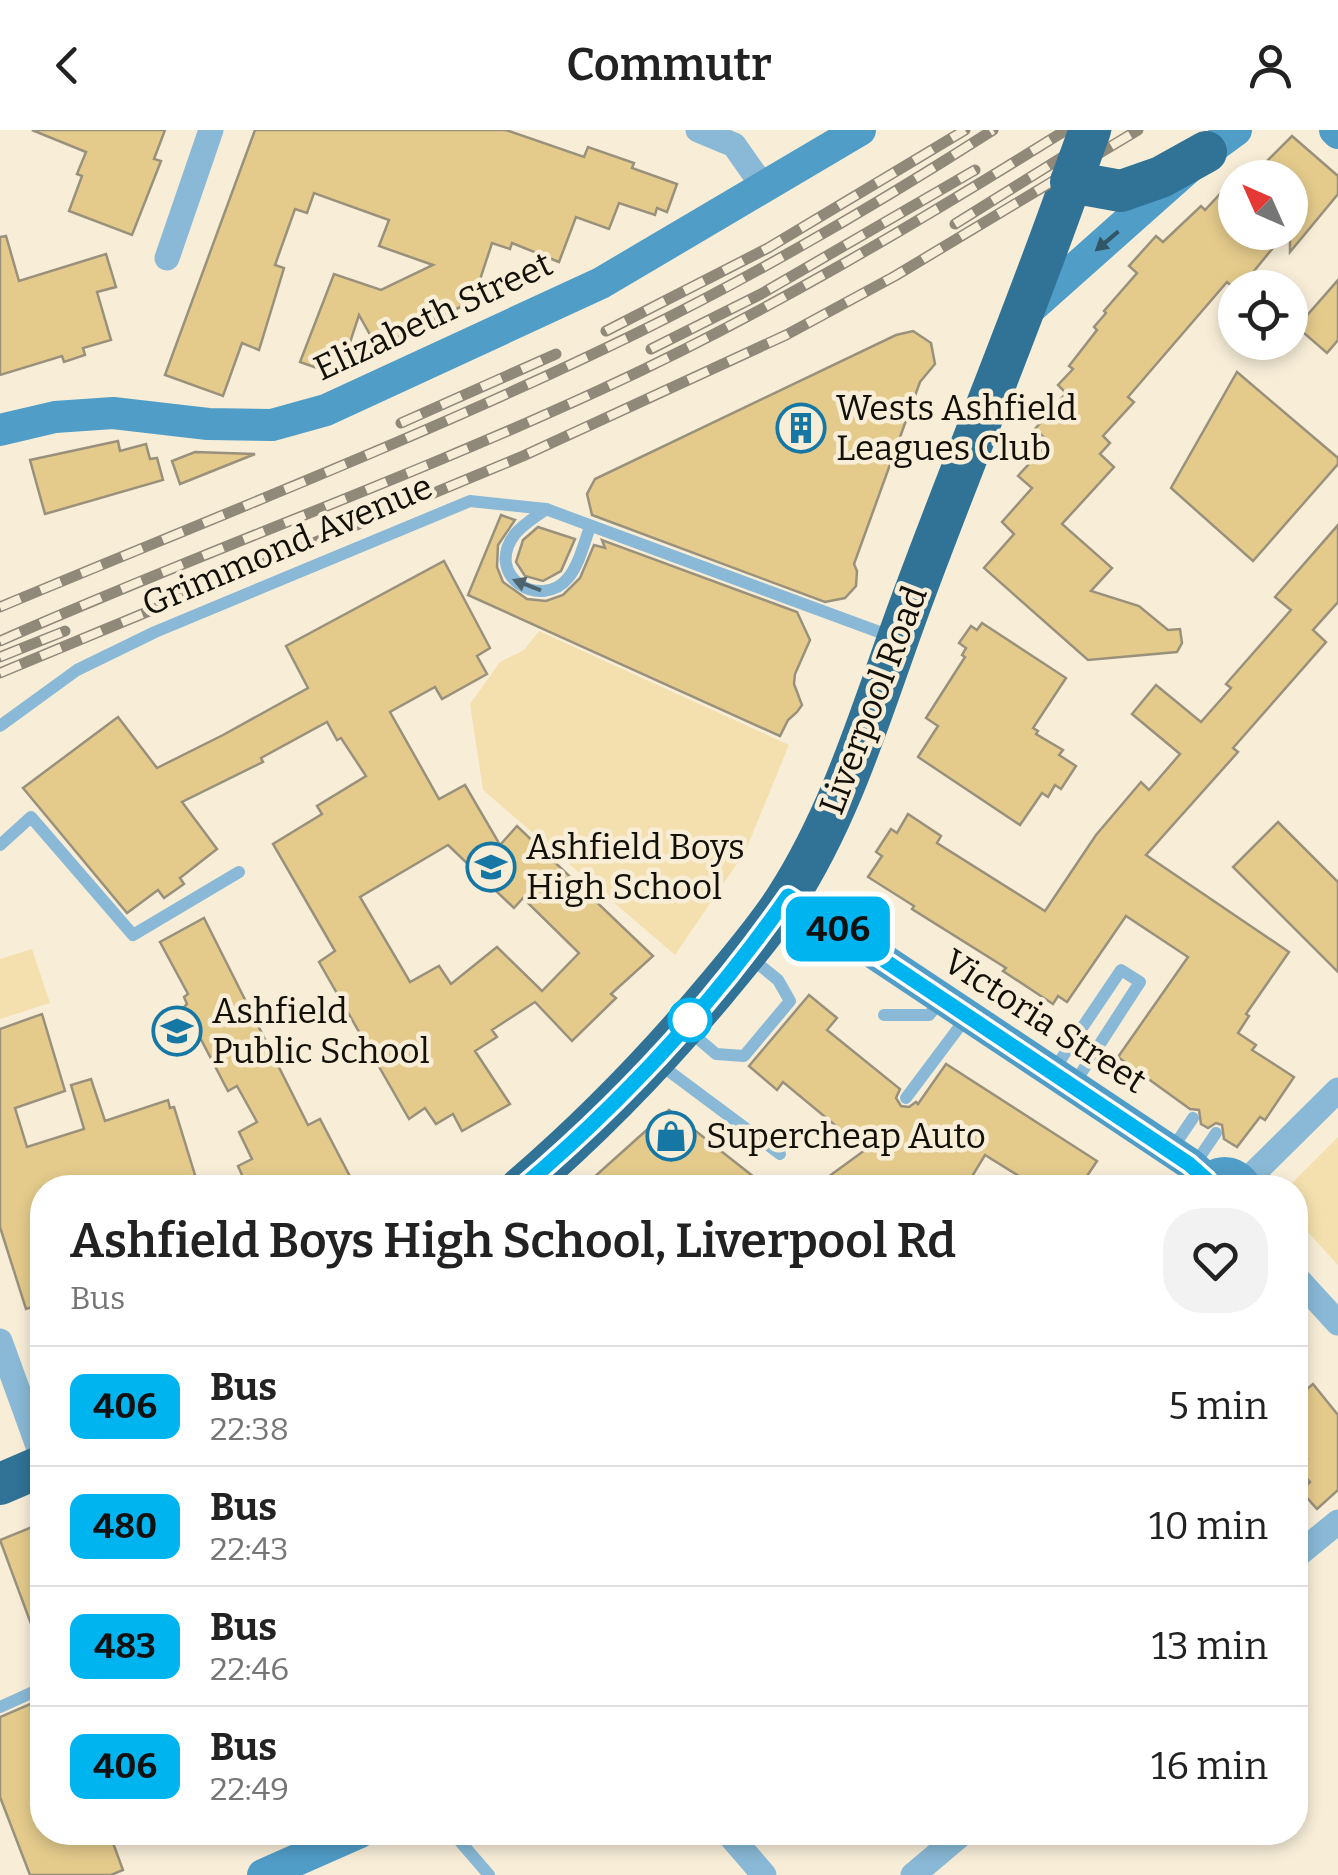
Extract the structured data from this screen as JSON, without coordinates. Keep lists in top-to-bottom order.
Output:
{
  "streets": {
    "highway": ["Liverpool Road"],
    "main road": ["Elizabeth Street", "Victoria Street"],
    "lane": ["Grimmond Avenue"]
  },
  "crossings": [
    ["Grimmond Avenue", "Liverpool Road"],
    ["Liverpool Road", "Victoria Street"]
  ],
  "places": {
    "building": ["Wests Ashfield Leagues Club"],
    "school or university": ["Ashfield Boys High School", "Ashfield Public School"],
    "shop": ["Supercheap Auto"]
  },
  "lines": ["bus line 406"],
  "north": "top left",
  "page": {
    "header": "Commutr",
    "on_map": "406",
    "heading": ["Ashfield Boys High School, Liverpool Rd", "Bus"],
    "list": [
      {
        "mark": "406",
        "name": "Bus",
        "note": "22:38",
        "value": "5 min"
      },
      {
        "mark": "480",
        "name": "Bus",
        "note": "22:43",
        "value": "10 min"
      },
      {
        "mark": "483",
        "name": "Bus",
        "note": "22:46",
        "value": "13 min"
      },
      {
        "mark": "406",
        "name": "Bus",
        "note": "22:49",
        "value": "16 min"
      }
    ]
  }
}
